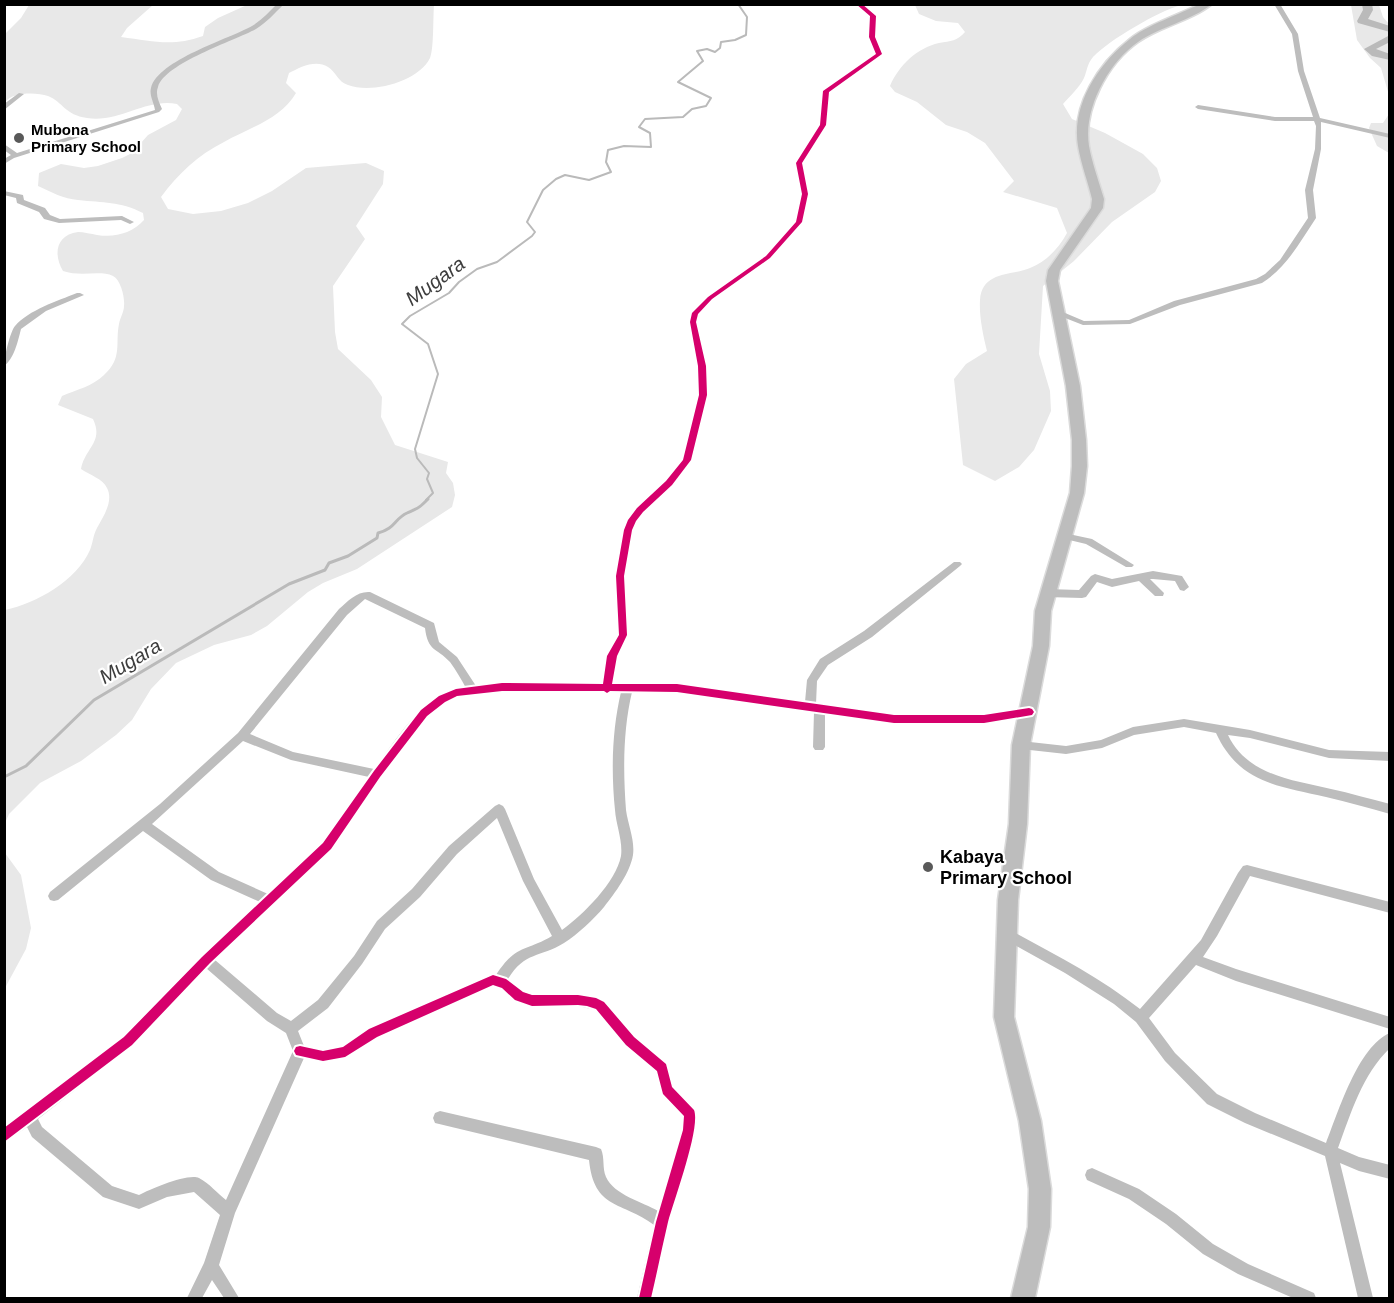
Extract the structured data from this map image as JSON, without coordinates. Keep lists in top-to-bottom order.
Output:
{
  "water": ["Mugara"],
  "places": ["Mubona Primary School", "Kabaya Primary School"]
}
